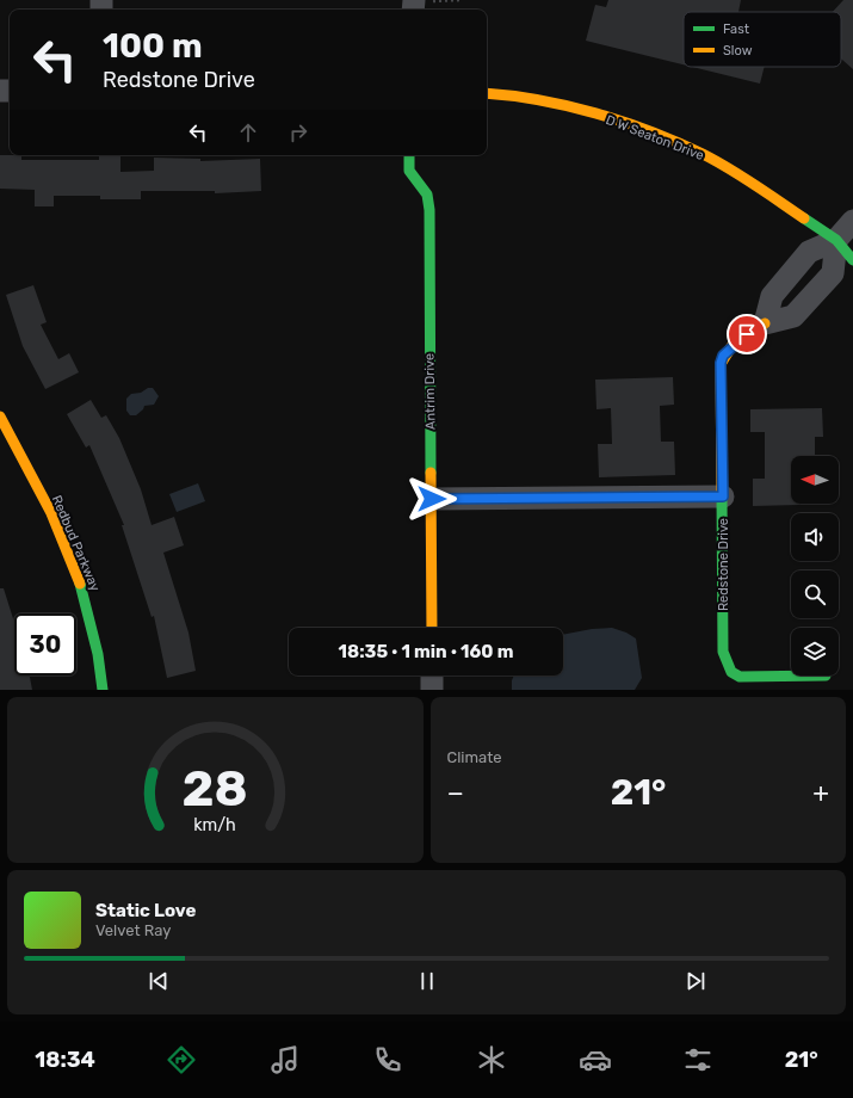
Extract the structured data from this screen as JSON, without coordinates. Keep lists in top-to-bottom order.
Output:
{
  "streets": {
    "street": [
      "D W Seaton Drive",
      "Antrim Drive",
      "Redbud Parkway",
      "Redstone Drive"
    ]
  },
  "crossings": [
    ["D W Seaton Drive", "Redstone Drive"]
  ],
  "legend": ["Fast", "Slow"],
  "north": "left",
  "page": {
    "turn": ["100 m", "Redstone Drive"],
    "limit": "30",
    "trip": "18:35 · 1 min · 160 m",
    "tile": "Climate",
    "heat": ["−", "21°", "+"],
    "song": ["Static Love", "Velvet Ray"],
    "tabs": ["18:34", "21°"],
    "gauge": ["28", "km/h"]
  }
}
